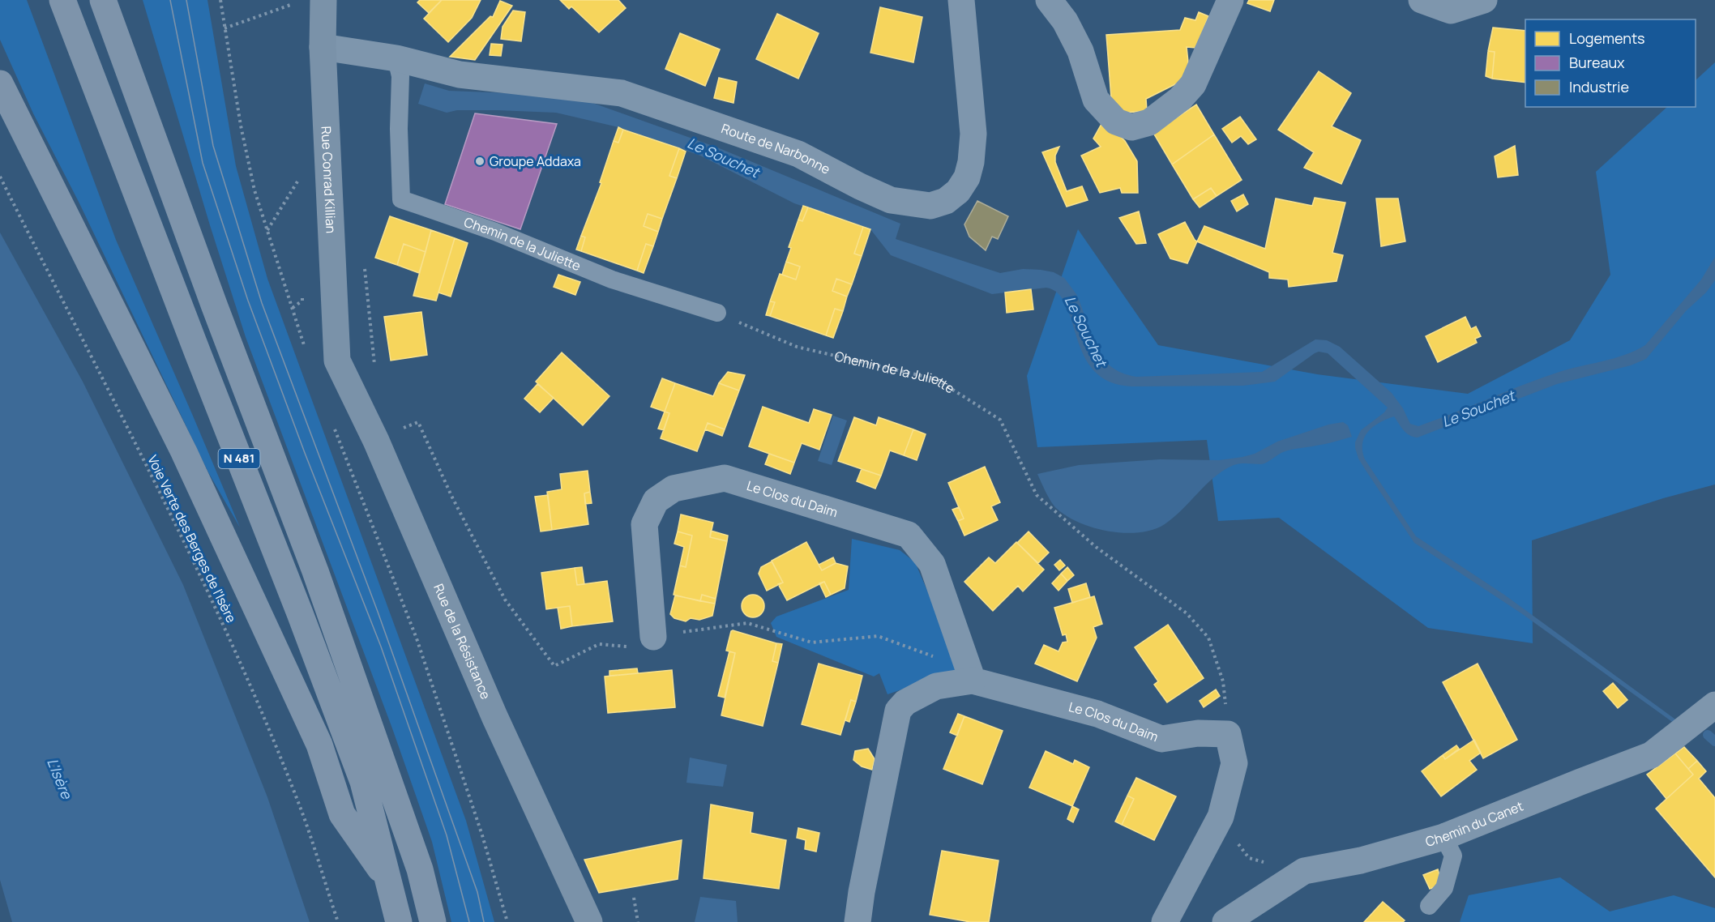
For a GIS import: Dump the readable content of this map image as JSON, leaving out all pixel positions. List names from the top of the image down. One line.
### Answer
{"streets":{"highway":["N 481"],"street":["Route de Narbonne","Rue Conrad Killian","Le Clos du Daim","Rue de la Résistance","Chemin du Canet"],"lane":["Chemin de la Juliette"],"path":["Voie Verte des Berges de l'Isère"]},"crossings":[["Route de Narbonne","Rue Conrad Killian"],["Route de Narbonne","Chemin de la Juliette"],["Rue Conrad Killian","Rue de la Résistance"],["Chemin de la Juliette","Le Clos du Daim"]],"water":["Le Souchet","L'Isère"],"places":["Groupe Addaxa"],"legend":["Logements","Bureaux","Industrie"]}
